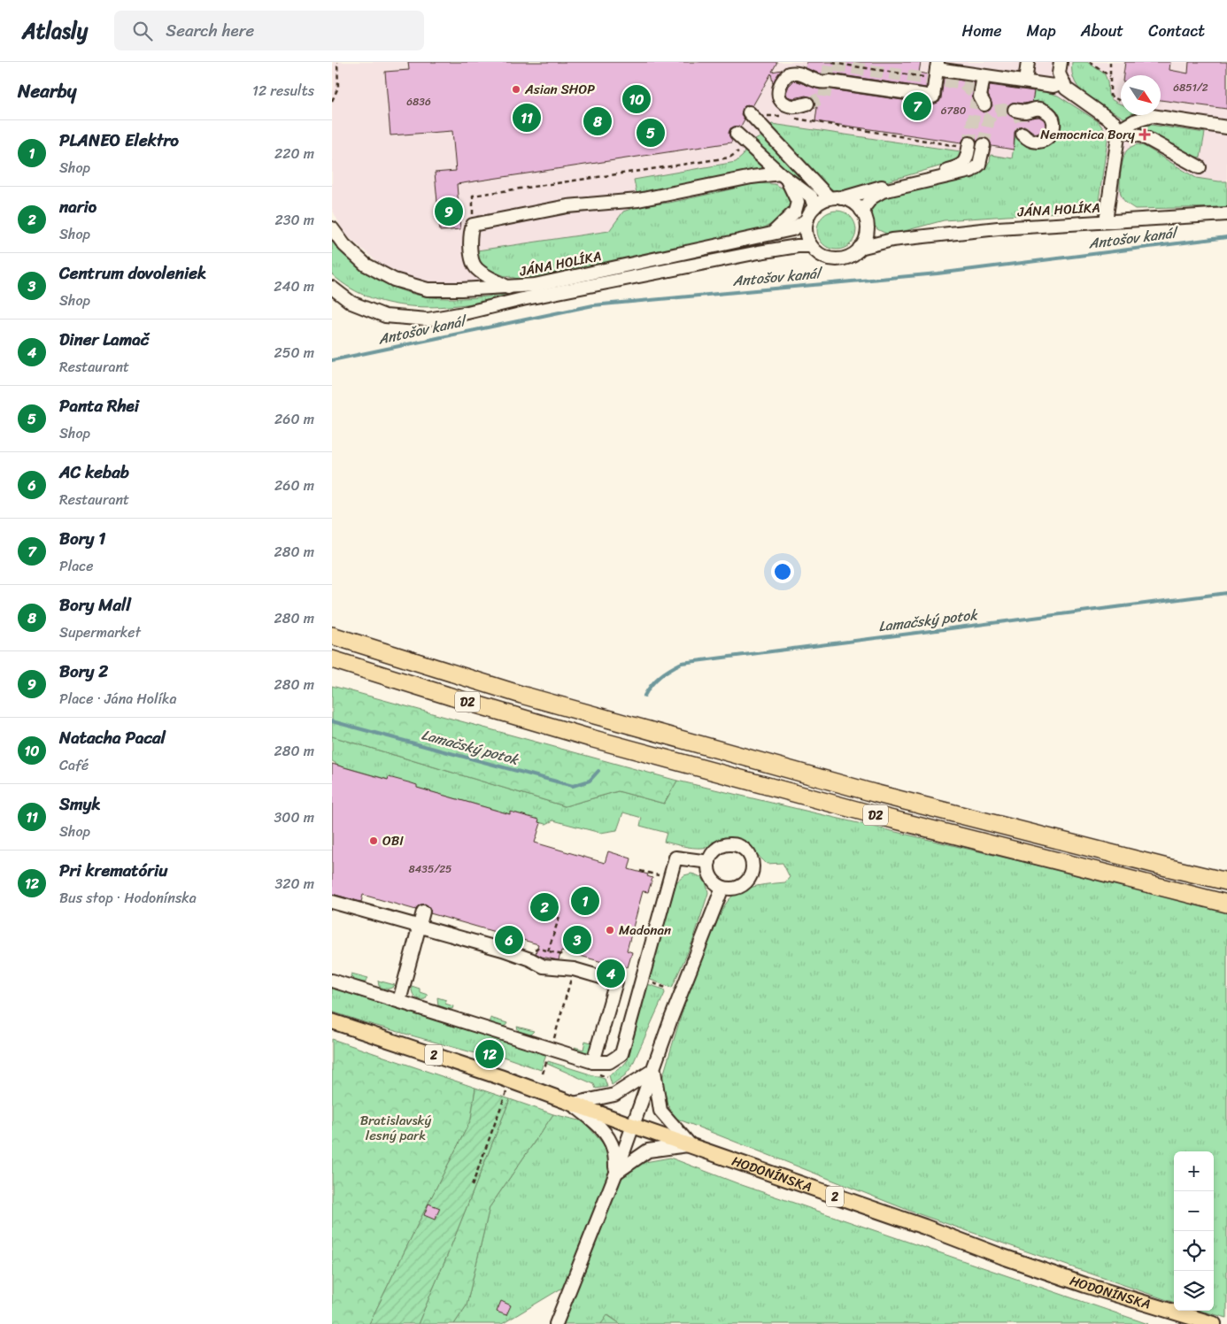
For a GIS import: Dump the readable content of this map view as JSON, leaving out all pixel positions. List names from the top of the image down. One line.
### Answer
{"streets":{"highway":["D2"],"main road":["2","HODONÍNSKA"],"street":["JÁNA HOLÍKA"]},"water":["Antošov kanál","Lamačský potok"],"parks":["Bratislavský lesný park"],"places":{"other":["Asian SHOP","OBI","Madonan"],"health":["Nemocnica Bory"]},"house_numbers":["6851/2","6836","6780","8435/25"],"north":"bottom right","page":{"header":"Atlasly","search":"Search here","nav":["Home","Map","About","Contact"],"heading":["Nearby","12 results"],"pins":["10","7","11","8","5","9","1","2","3","6","4","12"],"list":[{"mark":"1","name":"PLANEO Elektro","note":"Shop","value":"220 m"},{"mark":"2","name":"nario","note":"Shop","value":"230 m"},{"mark":"3","name":"Centrum dovoleniek","note":"Shop","value":"240 m"},{"mark":"4","name":"Diner Lamač","note":"Restaurant","value":"250 m"},{"mark":"5","name":"Panta Rhei","note":"Shop","value":"260 m"},{"mark":"6","name":"AC kebab","note":"Restaurant","value":"260 m"},{"mark":"7","name":"Bory 1","note":"Place","value":"280 m"},{"mark":"8","name":"Bory Mall","note":"Supermarket","value":"280 m"},{"mark":"9","name":"Bory 2","note":"Place · Jána Holíka","value":"280 m"},{"mark":"10","name":"Natacha Pacal","note":"Café","value":"280 m"},{"mark":"11","name":"Smyk","note":"Shop","value":"300 m"},{"mark":"12","name":"Pri krematóriu","note":"Bus stop · Hodonínska","value":"320 m"}],"map_buttons":["+","−"]}}
